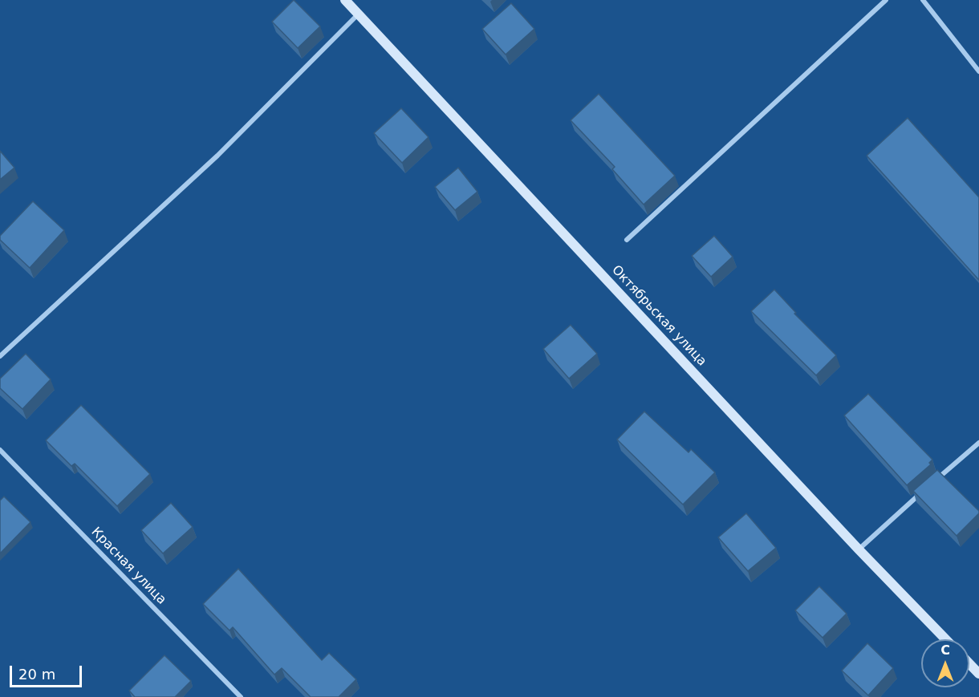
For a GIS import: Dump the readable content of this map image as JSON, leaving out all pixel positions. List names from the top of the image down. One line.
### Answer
{"streets":{"main road":["Октябрьская улица"],"street":["Красная улица"]},"scale_bar":"20 m","north":"top"}
